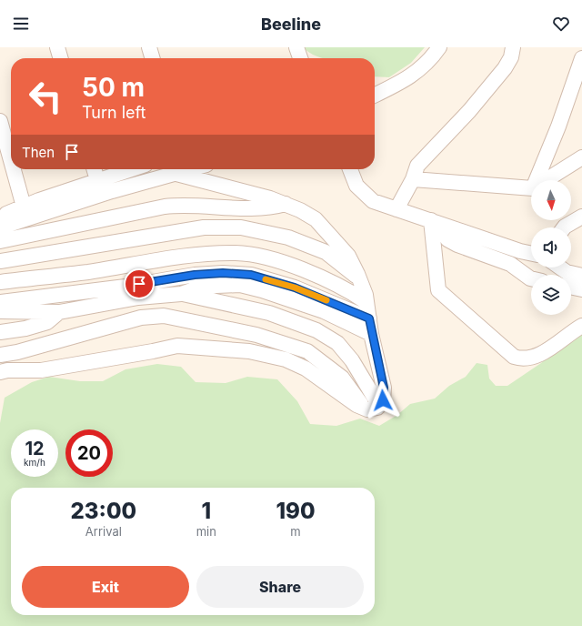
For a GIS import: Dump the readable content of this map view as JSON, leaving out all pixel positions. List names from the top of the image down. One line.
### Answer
{"north":"bottom","page":{"header":"Beeline","turn":["50 m","Turn left"],"then":"Then","speed":"12 km/h","limit":"20","eta":["23:00","Arrival","1","min","190","m"],"buttons":["Exit","Share"]}}
